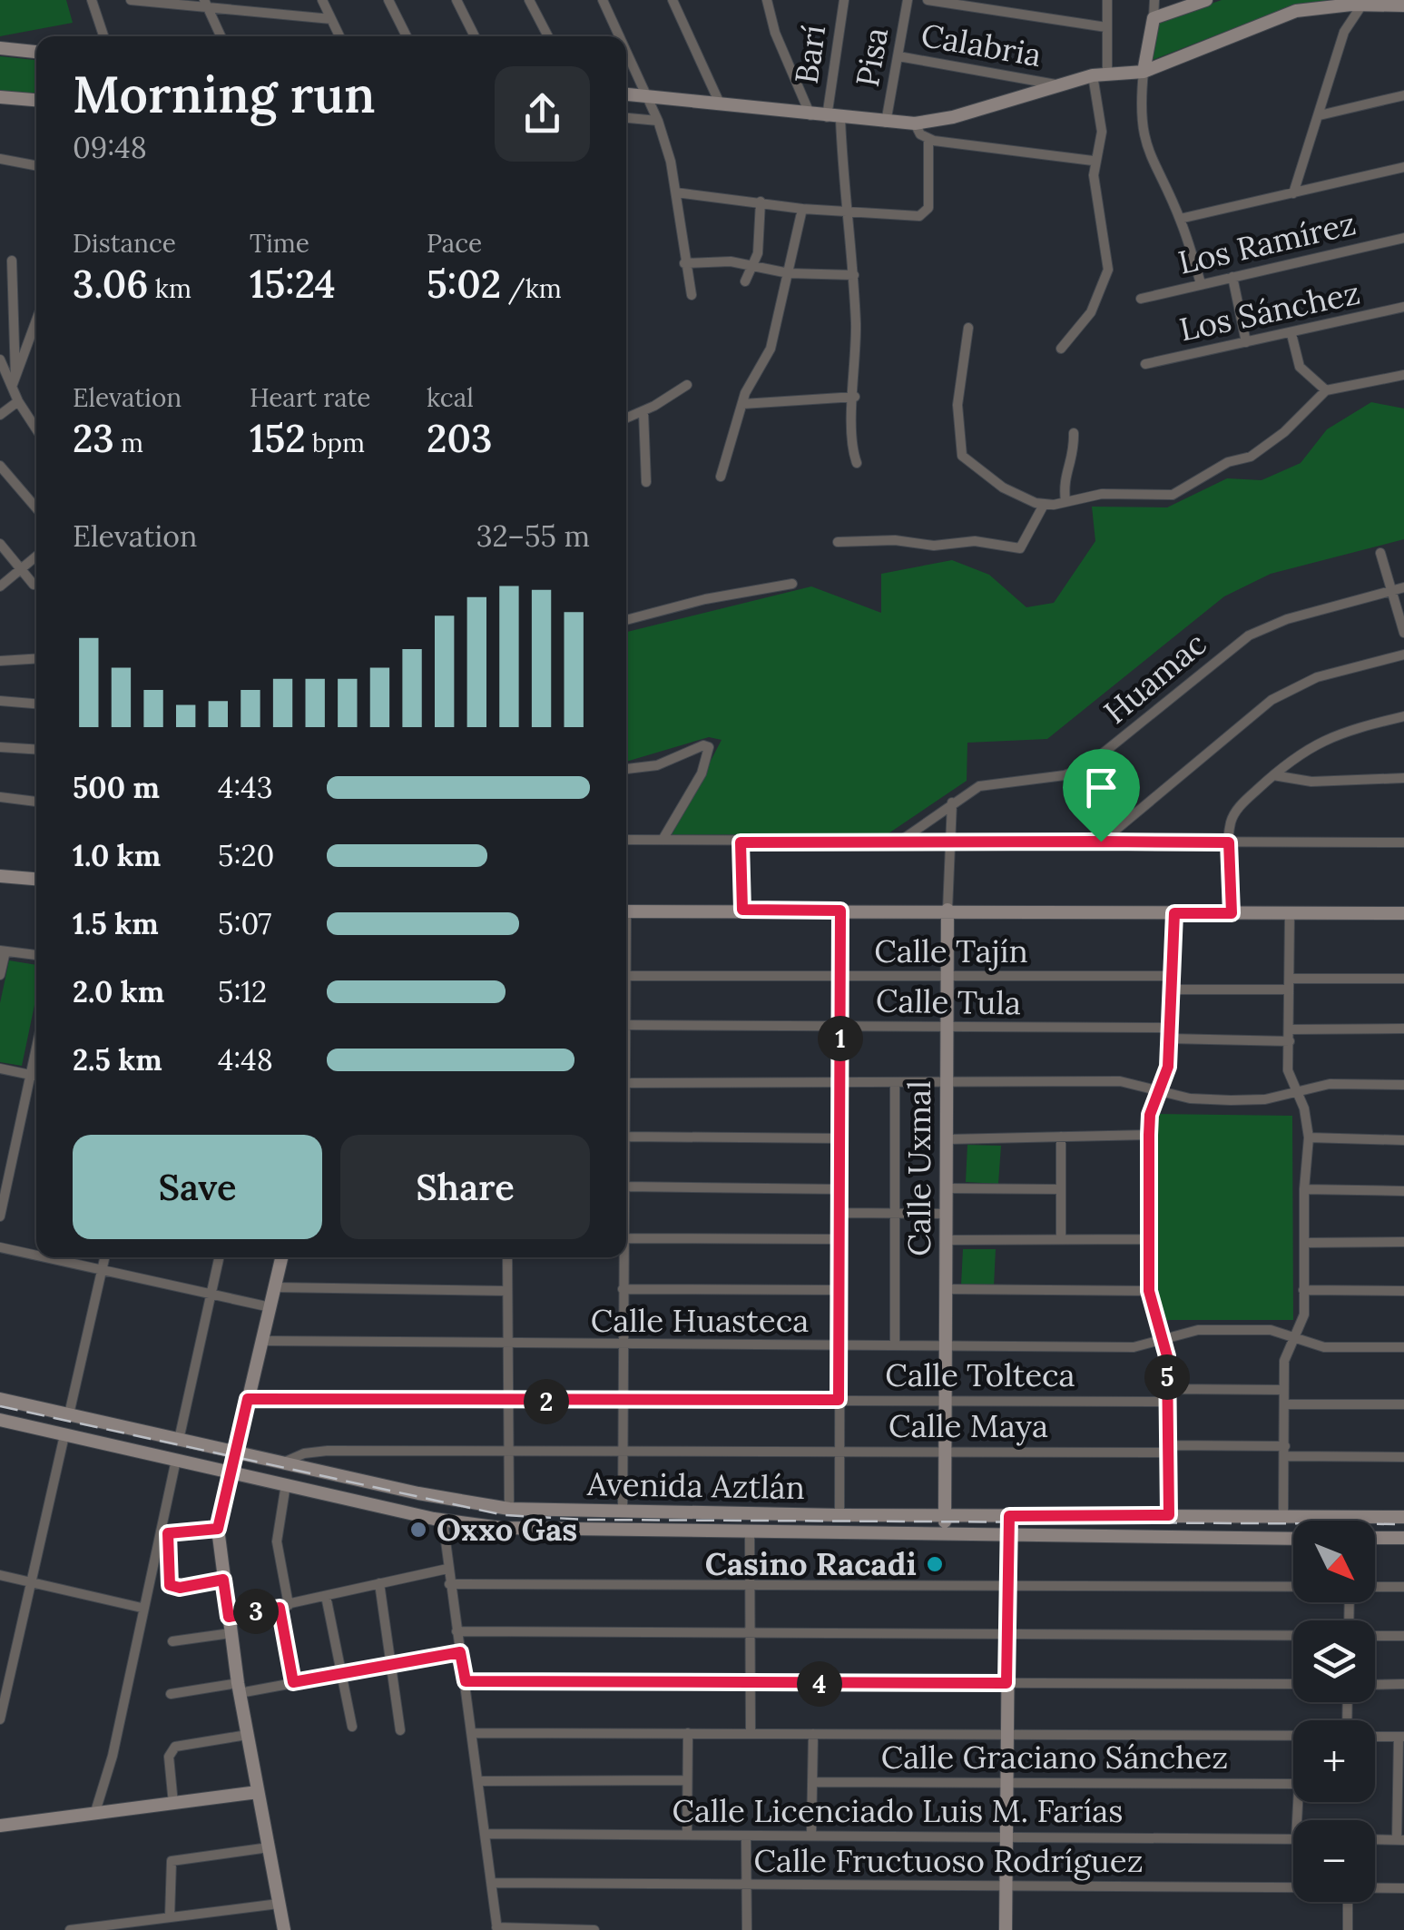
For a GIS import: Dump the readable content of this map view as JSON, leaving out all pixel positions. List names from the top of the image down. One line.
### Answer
{"streets":{"street":["Calabria","Barí","Pisa","Los Ramírez","Los Sánchez","Huamac","Calle Tajín","Calle Tula","Calle Uxmal","Calle Huasteca","Calle Tolteca","Calle Maya","Avenida Aztlán","Calle Graciano Sánchez","Calle Licenciado Luis M. Farías","Calle Fructuoso Rodríguez"]},"crossings":[["Calabria","Pisa"],["Huamac","Calle Uxmal"],["Calle Tajín","Calle Uxmal"],["Calle Tula","Calle Uxmal"],["Calle Uxmal","Calle Huasteca"],["Calle Uxmal","Calle Tolteca"],["Calle Uxmal","Calle Maya"],["Calle Uxmal","Avenida Aztlán"],["Calle Maya","Avenida Aztlán"]],"places":["Oxxo Gas","Casino Racadi"],"north":"bottom right","page":{"heading":["Morning run","09:48"],"stats":[["Distance","3.06 km"],["Time","15:24"],["Pace","5:02 /km"],["Elevation","23 m"],["Heart rate","152 bpm"],["kcal","203"]],"chart":["Elevation","32–55 m"],"list":[{"name":"500 m","note":"4:43"},{"name":"1.0 km","note":"5:20"},{"name":"1.5 km","note":"5:07"},{"name":"2.0 km","note":"5:12"},{"name":"2.5 km","note":"4:48"}],"pins":["1","5","2","3","4"],"buttons":["Save","Share"],"map_buttons":["+","−"]}}
